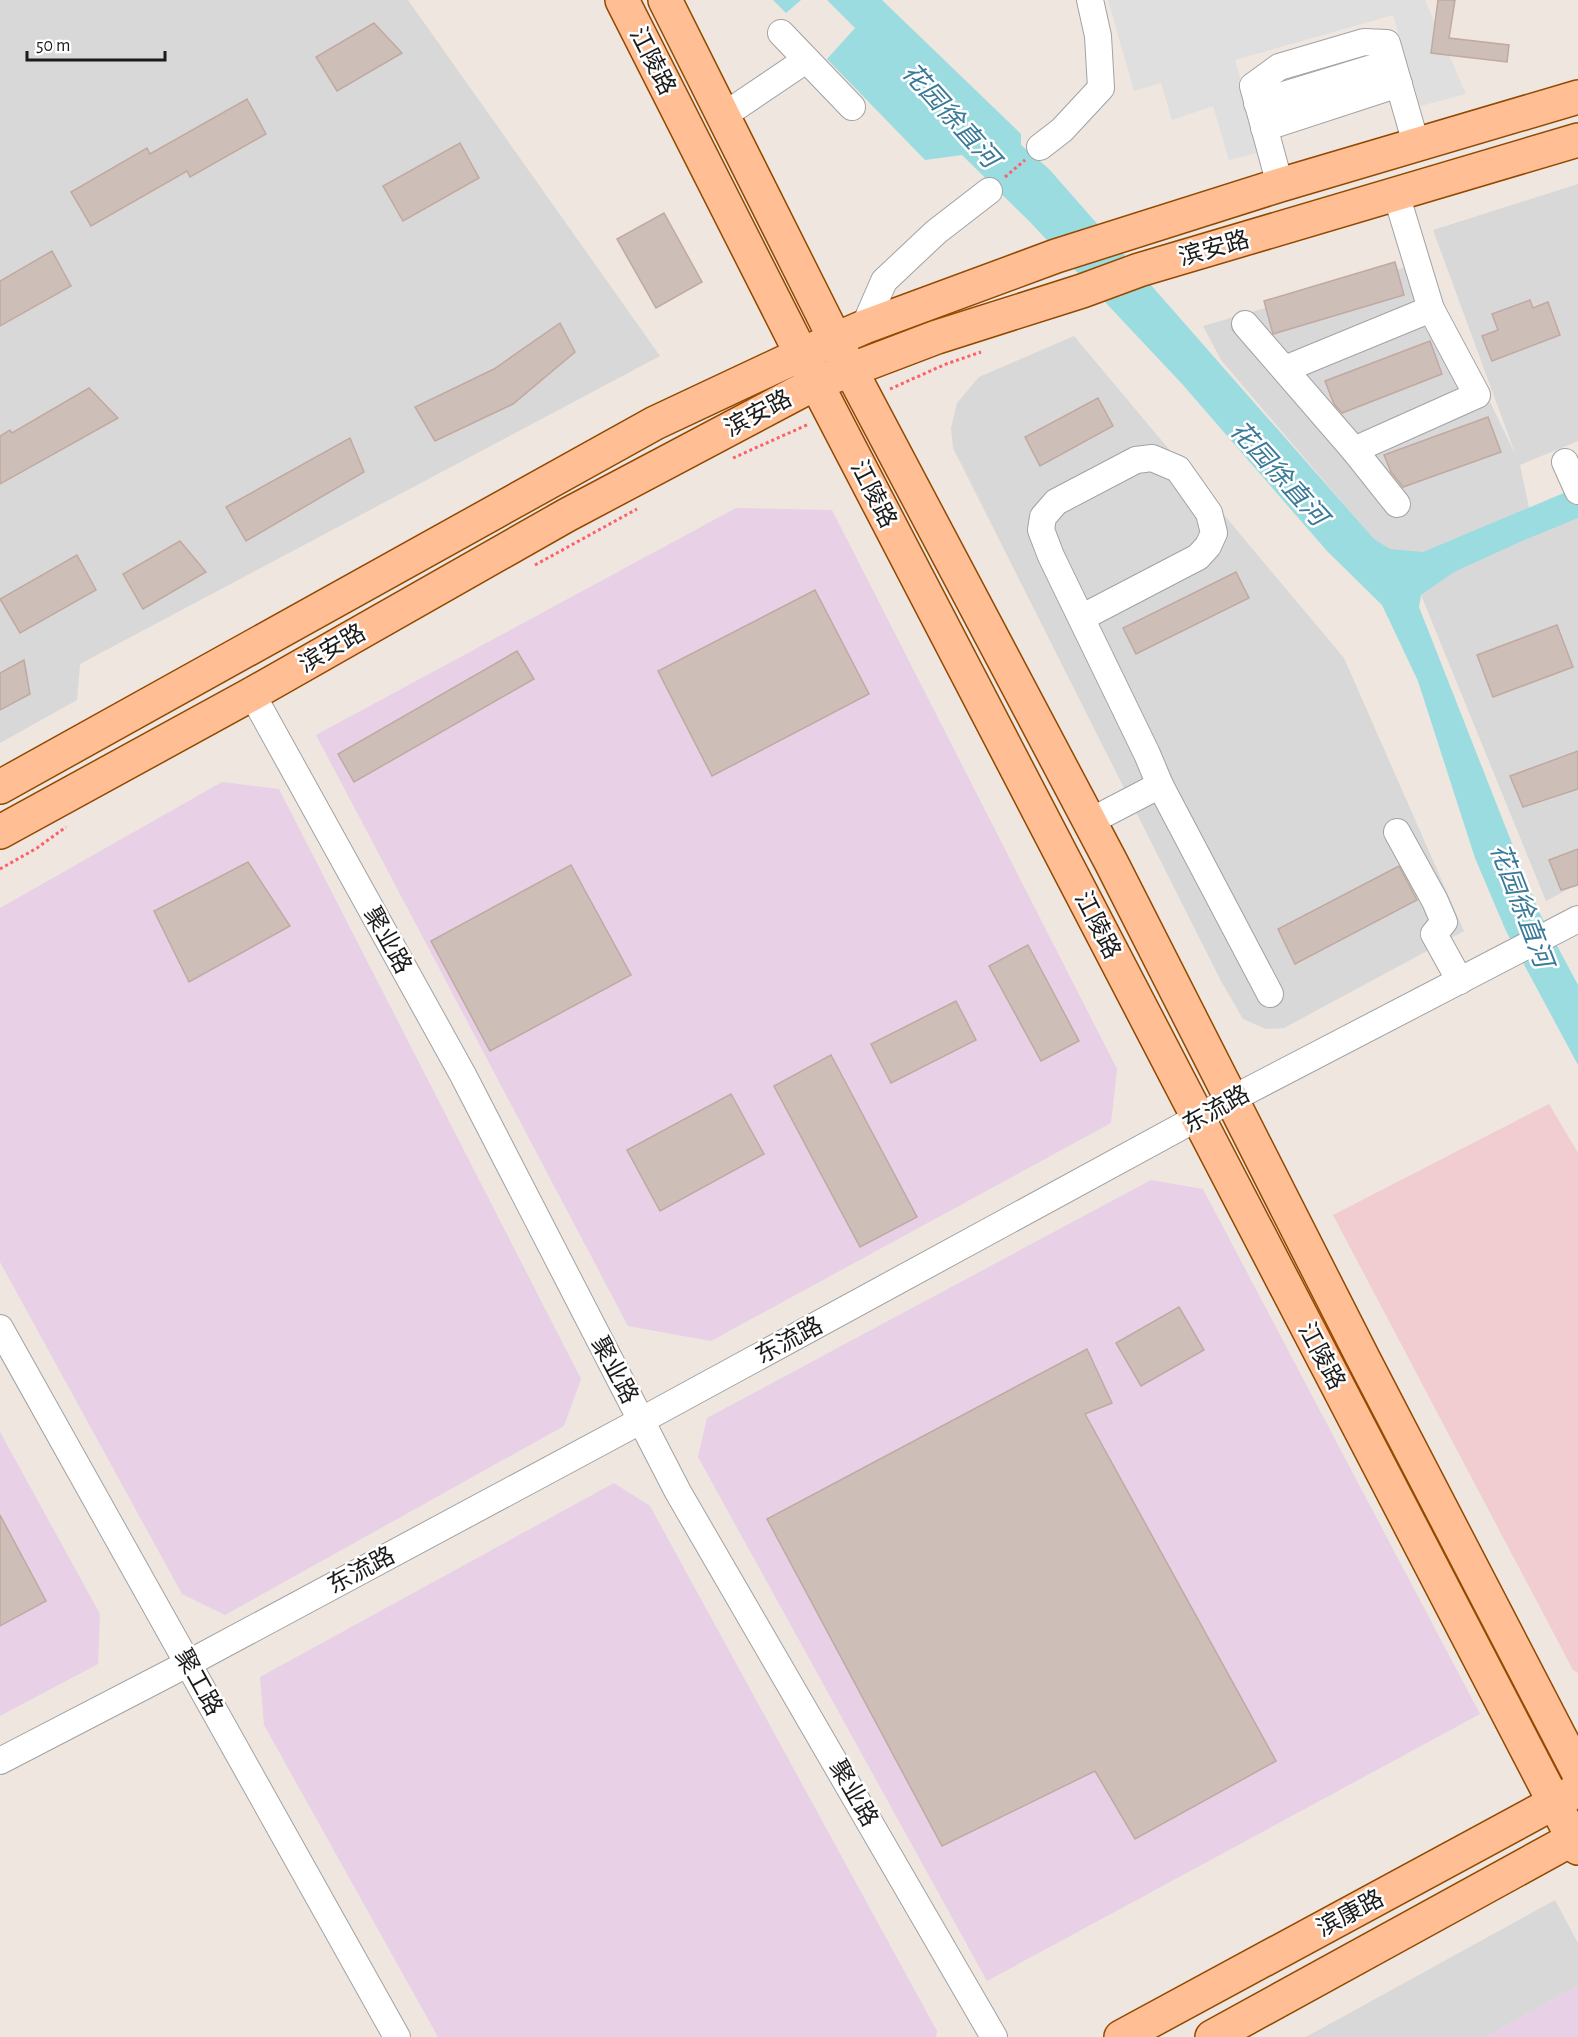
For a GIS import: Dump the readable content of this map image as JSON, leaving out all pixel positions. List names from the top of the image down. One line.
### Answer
{"streets":{"main road":["江陵路","滨安路","滨康路"],"street":["聚业路","东流路","聚工路"]},"crossings":[["江陵路","滨安路"],["江陵路","东流路"],["江陵路","滨康路"],["滨安路","聚业路"],["聚业路","东流路"],["东流路","聚工路"]],"water":["花园徐直河"],"scale_bar":"50 m"}
